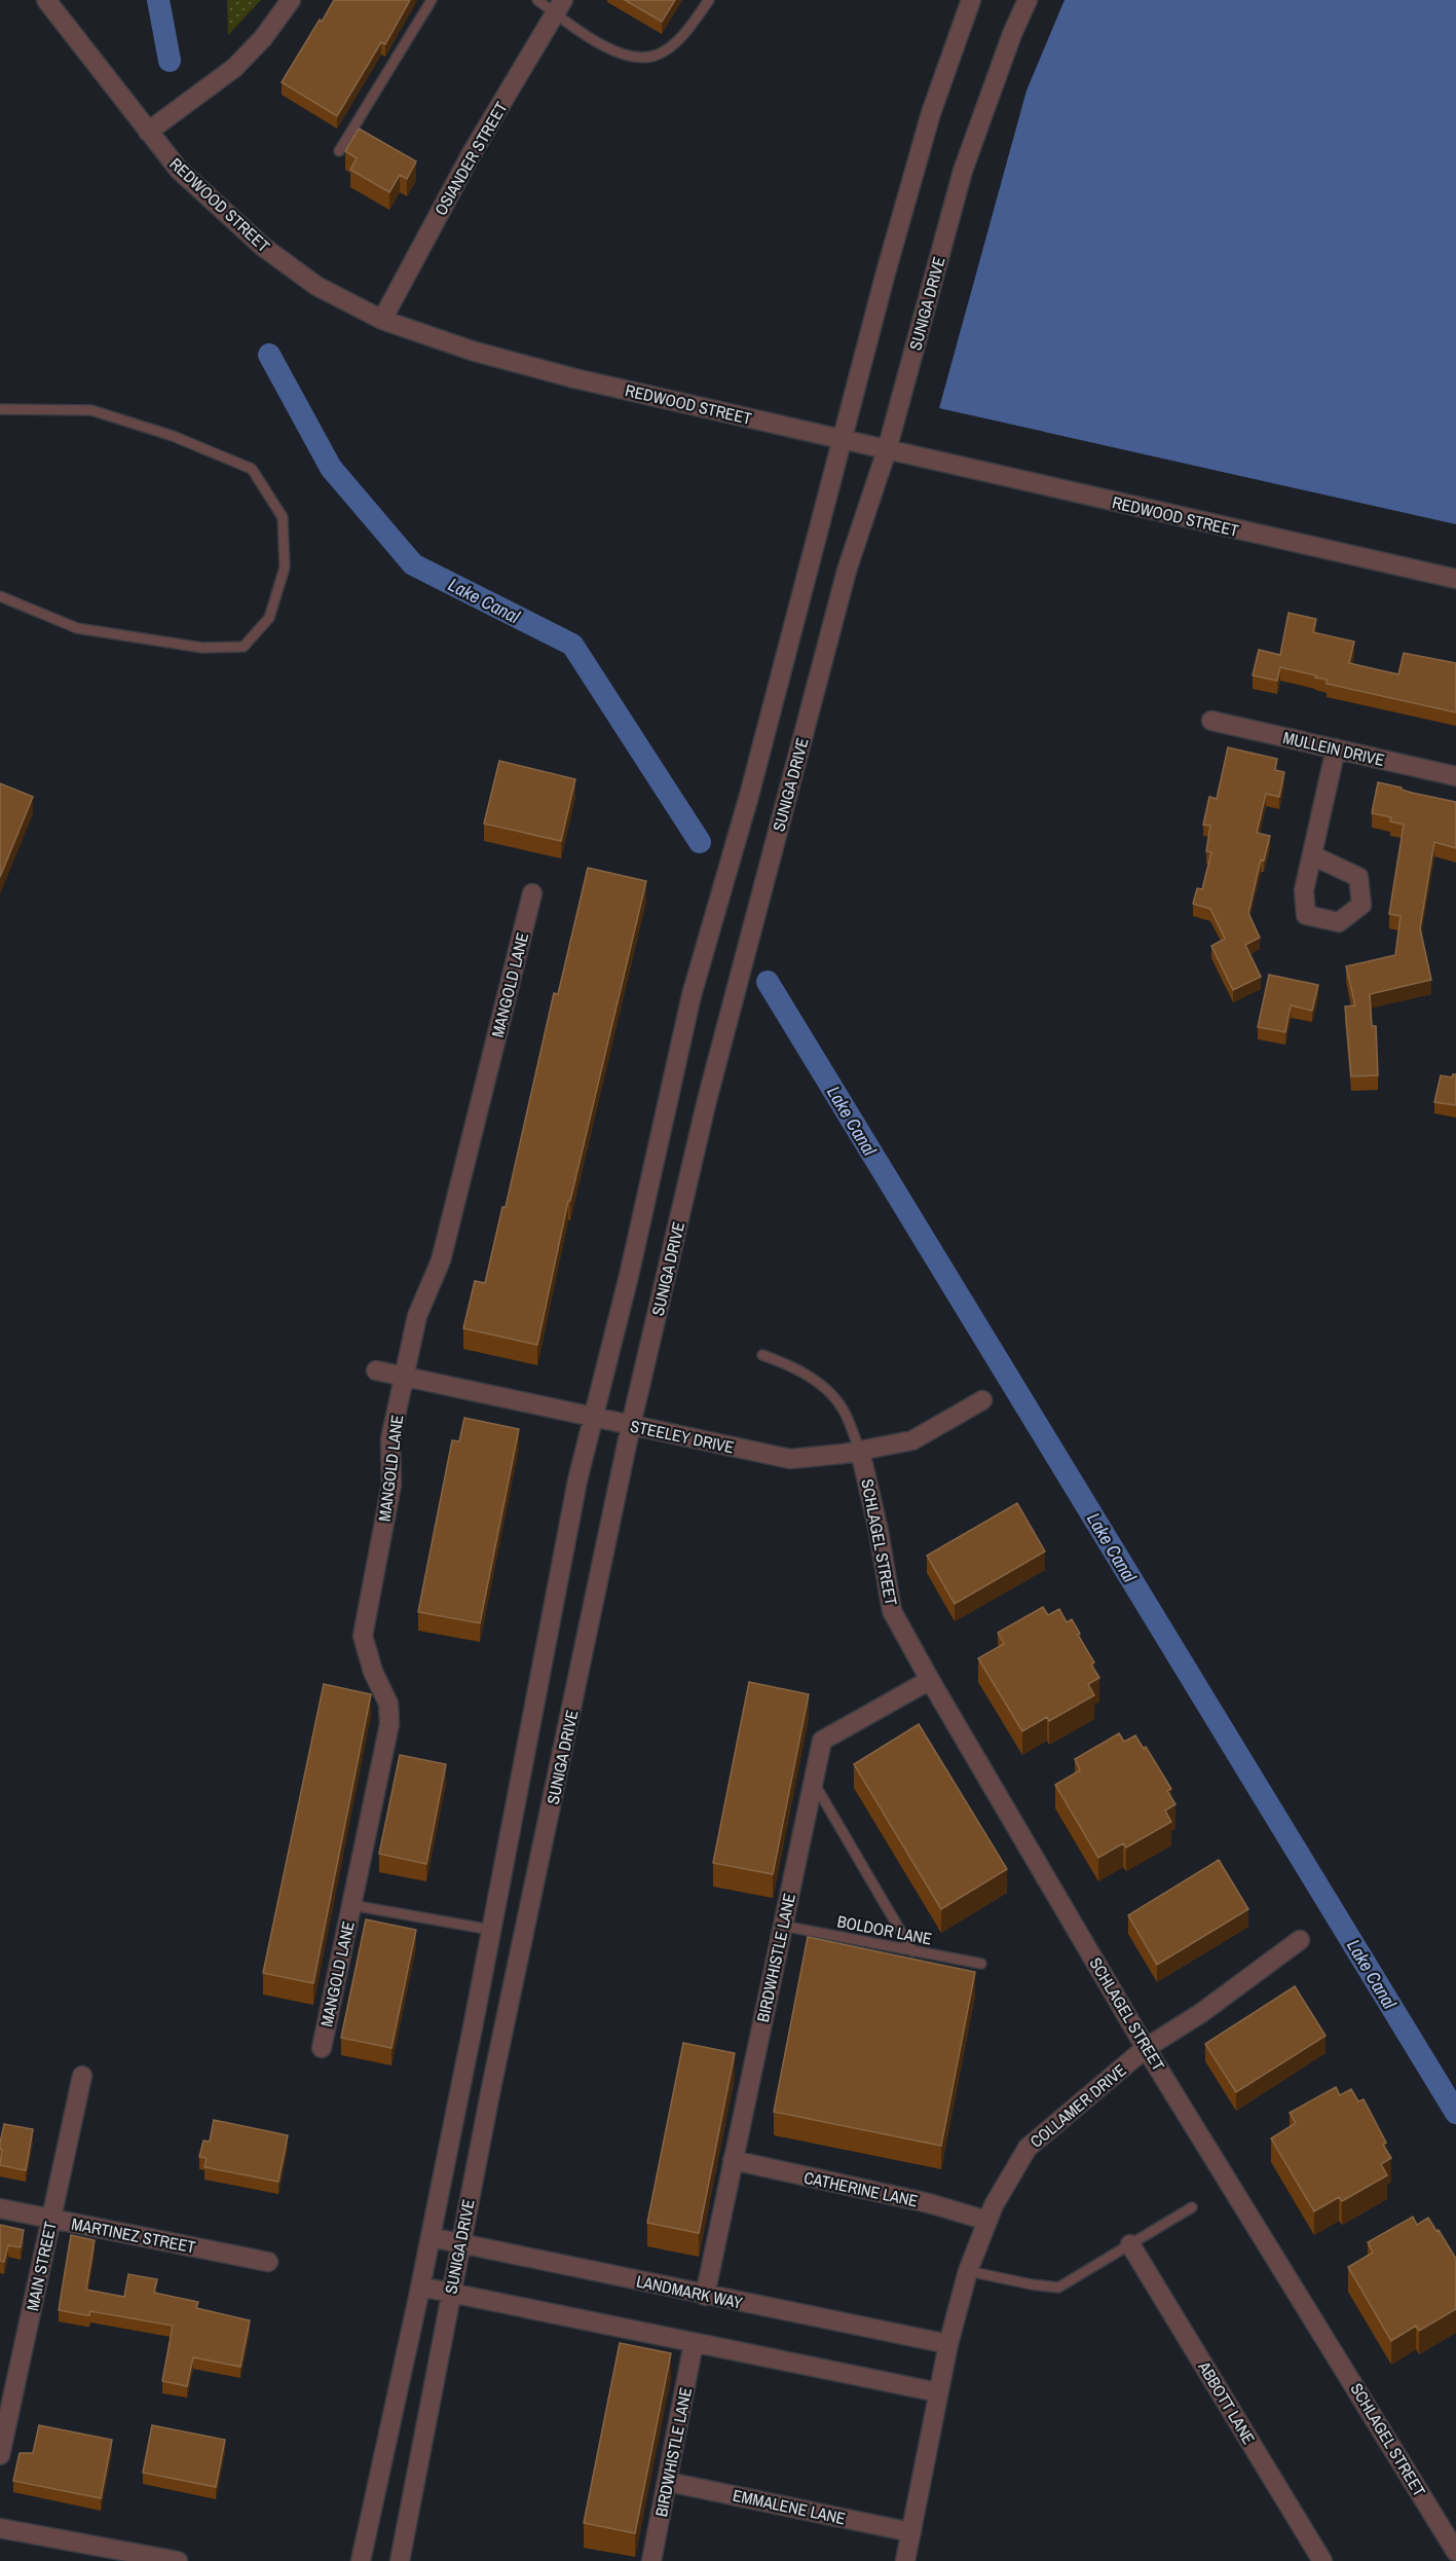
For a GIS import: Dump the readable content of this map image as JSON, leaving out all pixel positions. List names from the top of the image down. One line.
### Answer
{"streets":{"street":["OSIANDER STREET","REDWOOD STREET","SUNIGA DRIVE","MULLEIN DRIVE","MANGOLD LANE","STEELEY DRIVE","SCHLAGEL STREET","BIRDWHISTLE LANE","COLLAMER DRIVE","CATHERINE LANE","MARTINEZ STREET","MAIN STREET","LANDMARK WAY","ABBOTT LANE","EMMALENE LANE"],"lane":["BOLDOR LANE"]},"crossings":[["OSIANDER STREET","REDWOOD STREET"],["REDWOOD STREET","SUNIGA DRIVE"],["SUNIGA DRIVE","STEELEY DRIVE"],["SUNIGA DRIVE","LANDMARK WAY"],["MANGOLD LANE","STEELEY DRIVE"],["STEELEY DRIVE","SCHLAGEL STREET"],["SCHLAGEL STREET","BIRDWHISTLE LANE"],["SCHLAGEL STREET","COLLAMER DRIVE"],["BOLDOR LANE","BIRDWHISTLE LANE"],["BIRDWHISTLE LANE","CATHERINE LANE"],["BIRDWHISTLE LANE","LANDMARK WAY"],["BIRDWHISTLE LANE","EMMALENE LANE"],["COLLAMER DRIVE","CATHERINE LANE"],["COLLAMER DRIVE","LANDMARK WAY"],["COLLAMER DRIVE","EMMALENE LANE"],["MARTINEZ STREET","MAIN STREET"]],"water":["Lake Canal"]}
